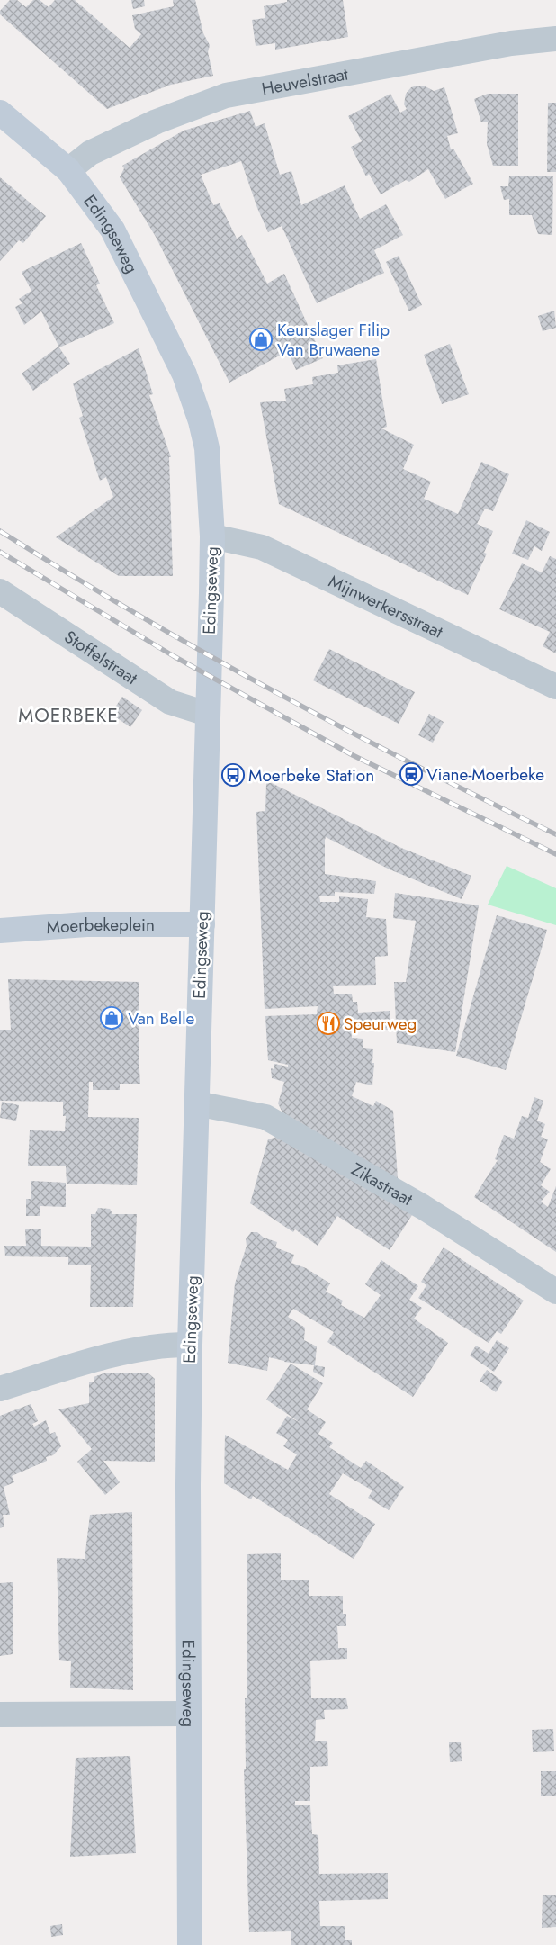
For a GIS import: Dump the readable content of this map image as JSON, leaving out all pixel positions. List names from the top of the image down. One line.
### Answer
{"streets":{"main road":["Edingseweg","Moerbekeplein"],"street":["Heuvelstraat","Mijnwerkersstraat","Stoffelstraat","Zikastraat"]},"crossings":[["Heuvelstraat","Edingseweg"],["Edingseweg","Mijnwerkersstraat"],["Edingseweg","Stoffelstraat"],["Edingseweg","Moerbekeplein"],["Edingseweg","Zikastraat"]],"districts":["MOERBEKE"],"places":{"shop":["Keurslager Filip Van Bruwaene","Van Belle"],"station":["Viane-Moerbeke"],"bus stop":["Moerbeke Station"],"restaurant":["Speurweg"]}}
